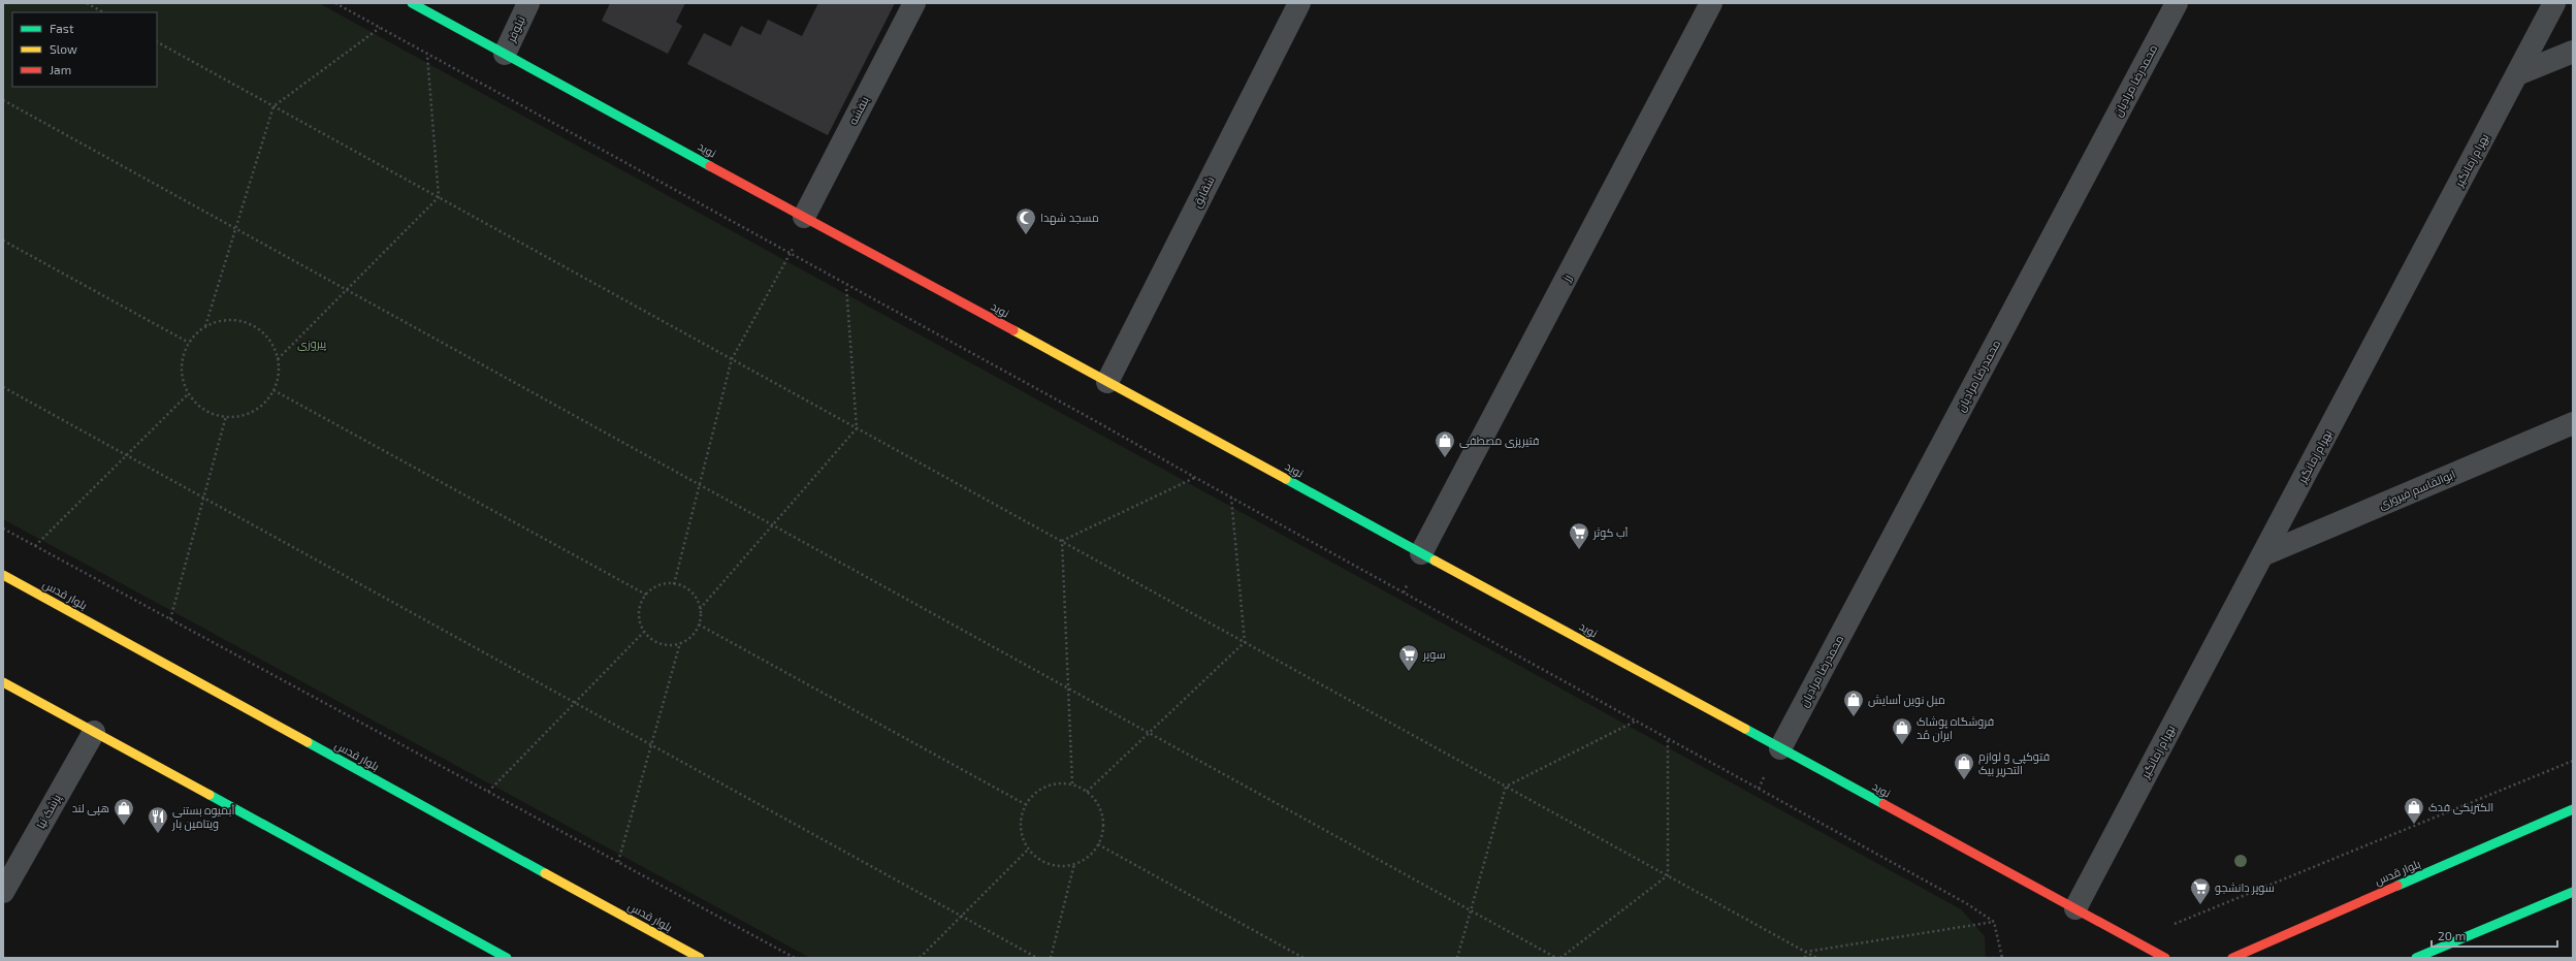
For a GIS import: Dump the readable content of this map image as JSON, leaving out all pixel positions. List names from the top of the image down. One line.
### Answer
{"streets":{"street":["نیلوفر","محمدرضا مرادیان","بنفشه","نوید","بهرام زمانگیر","شقایق","رز","ابوالقاسم فیروزی","بلوار قدس","پزشک نیا"]},"crossings":[["نیلوفر","نوید"],["محمدرضا مرادیان","نوید"],["بنفشه","نوید"],["نوید","بهرام زمانگیر"],["نوید","شقایق"],["نوید","رز"],["بهرام زمانگیر","ابوالقاسم فیروزی"]],"parks":["پیروزی"],"places":{"mosque":["مسجد شهدا"],"shop":["فتیرپزی مصطفی","مبل نوین آسایش","فروشگاه پوشاک ایران مُد","فتوکپی و لوازم التحریر بیک","الکتریکی فدک","هپی لند"],"supermarket":["آب کوثر","سوپر","سوپر دانشجو"],"restaurant":["آبمیوه بستنی ویتامین بار"]},"legend":["Fast","Slow","Jam"],"scale_bar":"20 m"}
